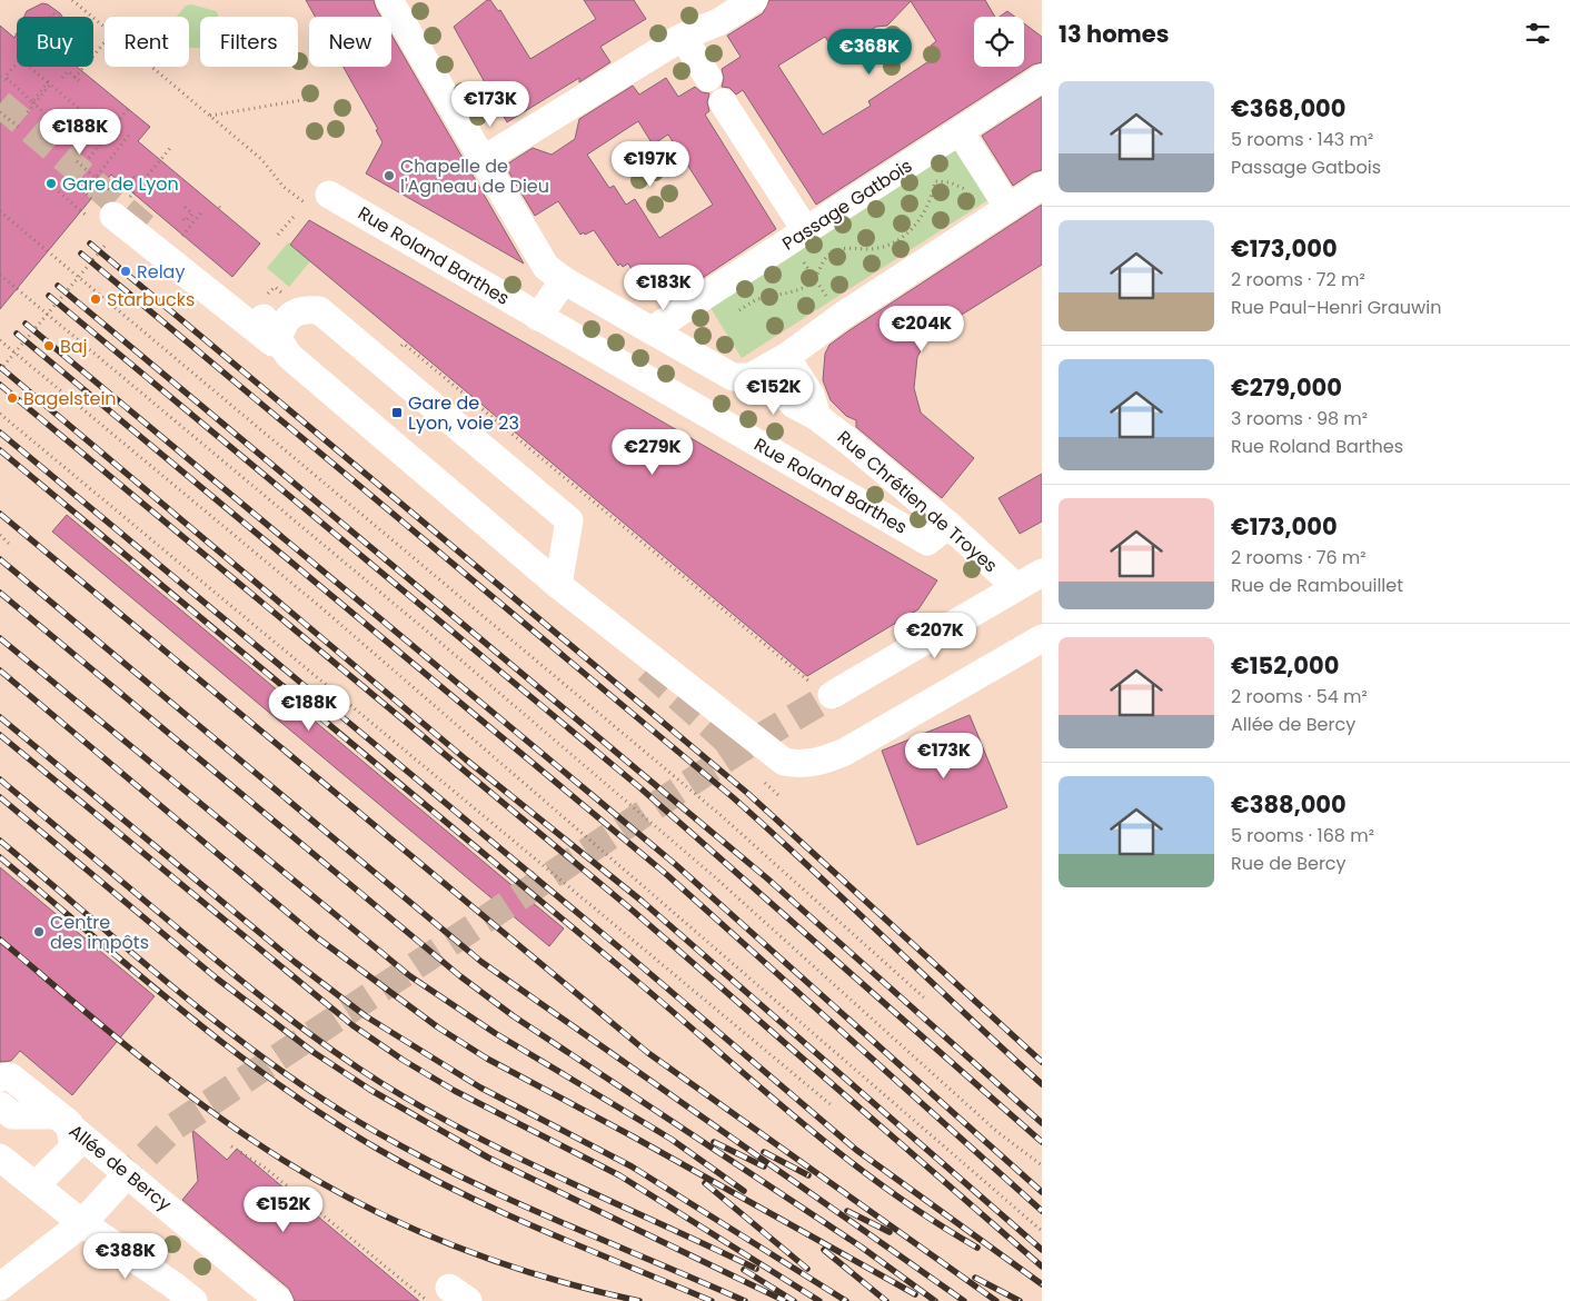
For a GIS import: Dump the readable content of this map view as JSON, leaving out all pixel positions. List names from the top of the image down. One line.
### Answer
{"streets":{"street":["Passage Gatbois","Rue Roland Barthes","Rue Chrétien de Troyes","Allée de Bercy"]},"crossings":[["Rue Roland Barthes","Rue Chrétien de Troyes"]],"places":{"other":["Chapelle de l'Agneau de Dieu","Gare de Lyon","Relay","Starbucks","Baj","Bagelstein","Centre des impôts"],"transit":["Gare de Lyon, voie 23"]},"page":{"heading":"13 homes","chip":["Buy","Rent","Filters","New"],"price":["€368K","€173K","€188K","€197K","€183K","€204K","€152K","€279K","€207K","€188K","€173K","€152K","€388K"],"list":[{"name":"€368,000","note":"5 rooms · 143 m² · Passage Gatbois"},{"name":"€173,000","note":"2 rooms · 72 m² · Rue Paul-Henri Grauwin"},{"name":"€279,000","note":"3 rooms · 98 m² · Rue Roland Barthes"},{"name":"€173,000","note":"2 rooms · 76 m² · Rue de Rambouillet"},{"name":"€152,000","note":"2 rooms · 54 m² · Allée de Bercy"},{"name":"€388,000","note":"5 rooms · 168 m² · Rue de Bercy"}]}}
